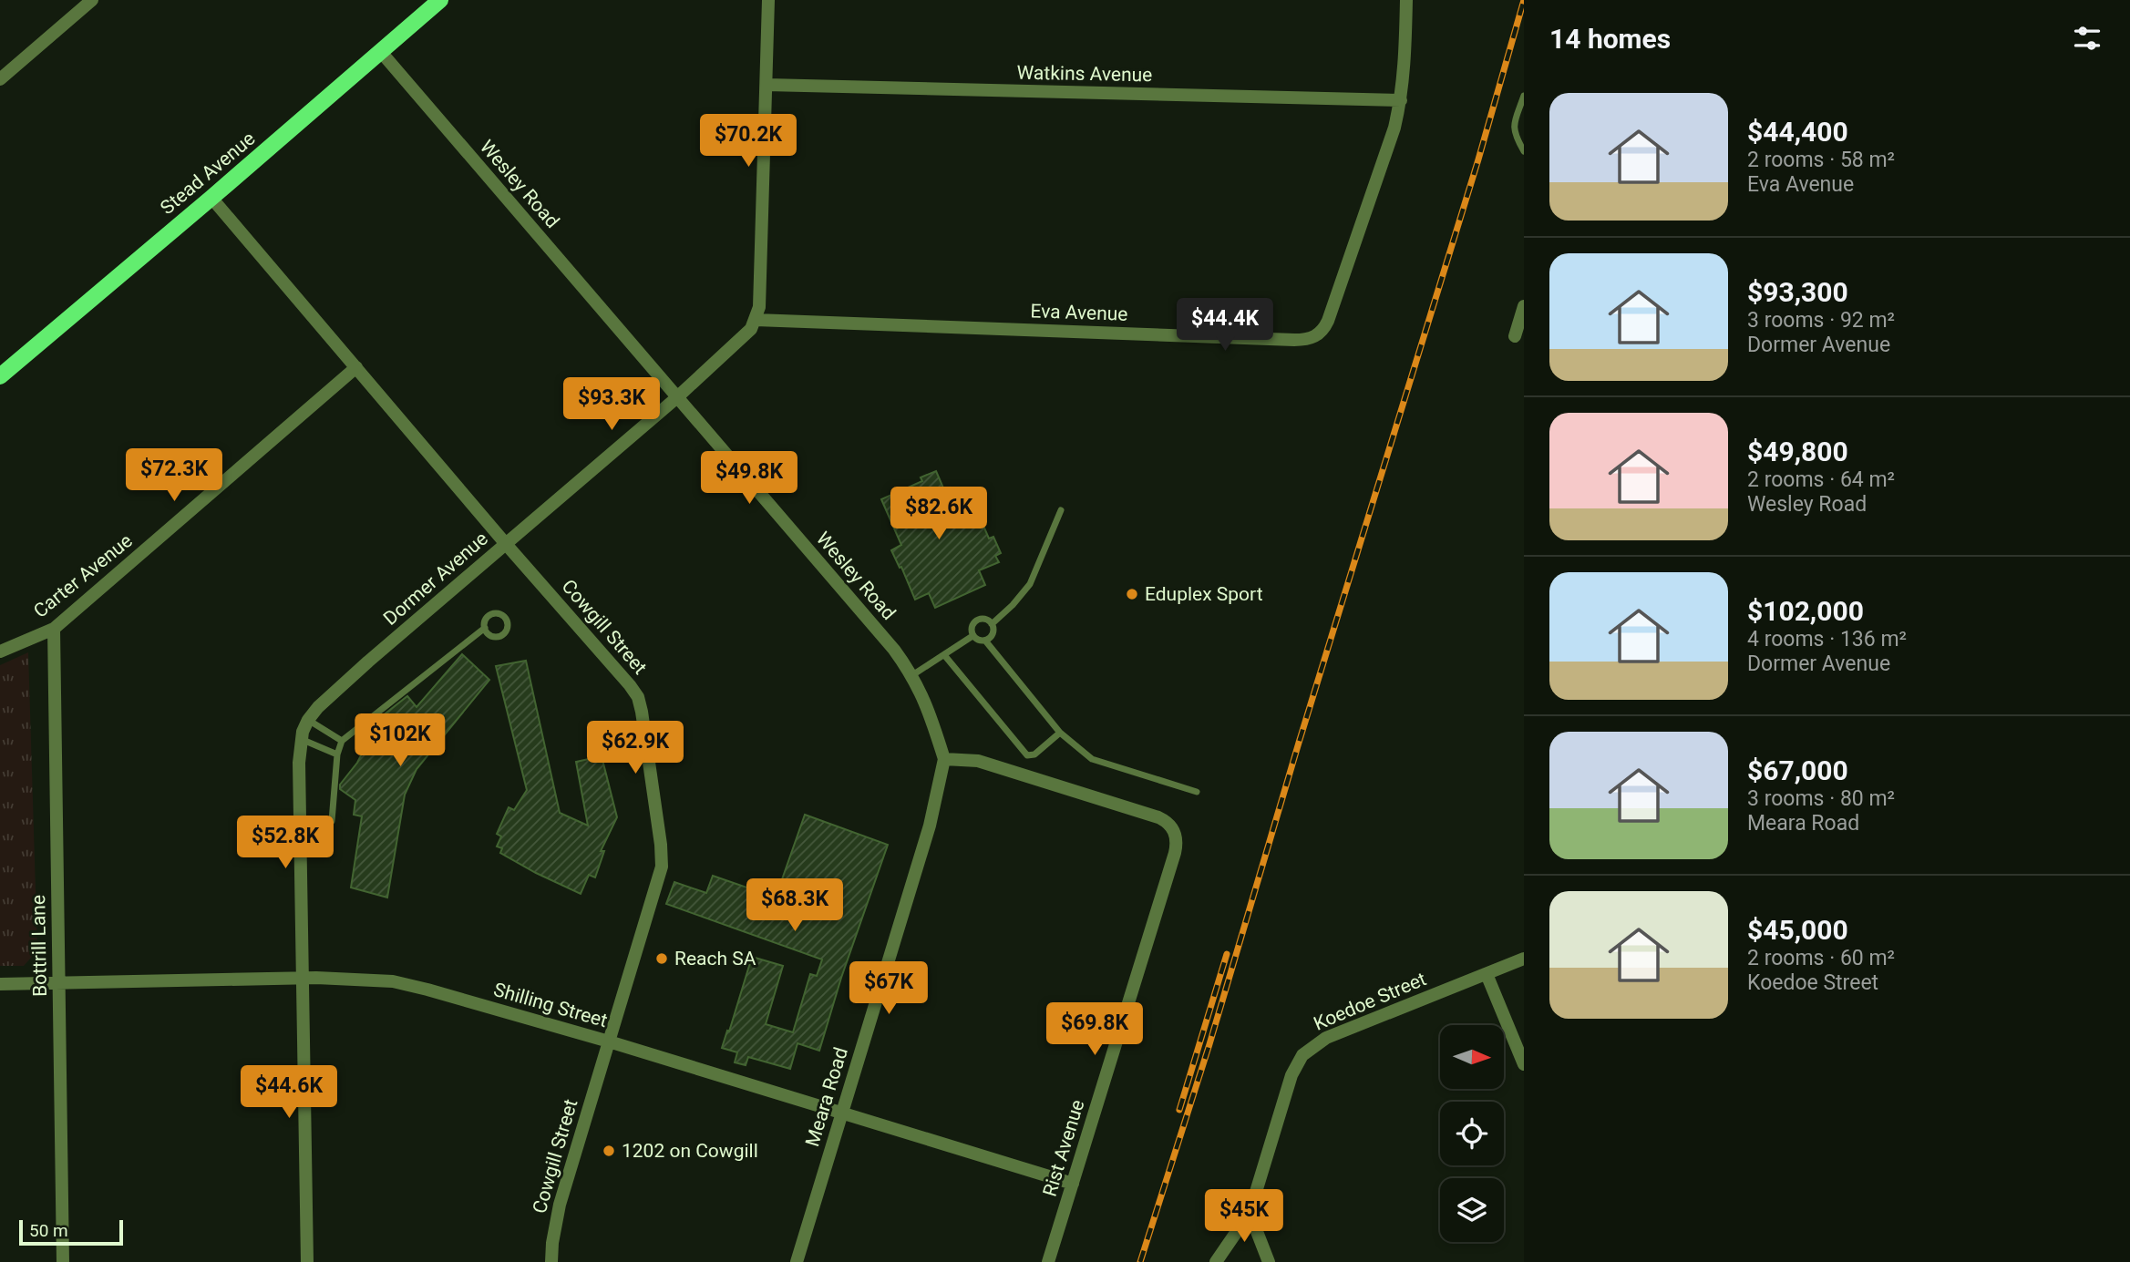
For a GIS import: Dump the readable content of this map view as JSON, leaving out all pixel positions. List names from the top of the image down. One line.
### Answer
{"streets":{"main road":["Stead Avenue"],"street":["Watkins Avenue","Wesley Road","Eva Avenue","Carter Avenue","Dormer Avenue","Cowgill Street","Bottrill Lane","Koedoe Street","Shilling Street","Meara Road","Rist Avenue"]},"crossings":[["Watkins Avenue","Eva Avenue"],["Watkins Avenue","Dormer Avenue"],["Stead Avenue","Wesley Road"],["Stead Avenue","Cowgill Street"],["Wesley Road","Dormer Avenue"],["Wesley Road","Meara Road"],["Wesley Road","Rist Avenue"],["Eva Avenue","Dormer Avenue"],["Carter Avenue","Cowgill Street"],["Carter Avenue","Bottrill Lane"],["Dormer Avenue","Cowgill Street"],["Dormer Avenue","Shilling Street"],["Cowgill Street","Shilling Street"],["Bottrill Lane","Shilling Street"],["Shilling Street","Meara Road"],["Shilling Street","Rist Avenue"],["Meara Road","Rist Avenue"]],"places":["Eduplex Sport","Reach SA","1202 on Cowgill"],"scale_bar":"50 m","north":"right","page":{"heading":"14 homes","list":[{"name":"$44,400","note":"2 rooms · 58 m² · Eva Avenue"},{"name":"$93,300","note":"3 rooms · 92 m² · Dormer Avenue"},{"name":"$49,800","note":"2 rooms · 64 m² · Wesley Road"},{"name":"$102,000","note":"4 rooms · 136 m² · Dormer Avenue"},{"name":"$67,000","note":"3 rooms · 80 m² · Meara Road"},{"name":"$45,000","note":"2 rooms · 60 m² · Koedoe Street"}],"price":["$70.2K","$44.4K","$93.3K","$72.3K","$49.8K","$82.6K","$102K","$62.9K","$52.8K","$68.3K","$67K","$69.8K","$44.6K","$45K"],"scale":"50 m"}}
